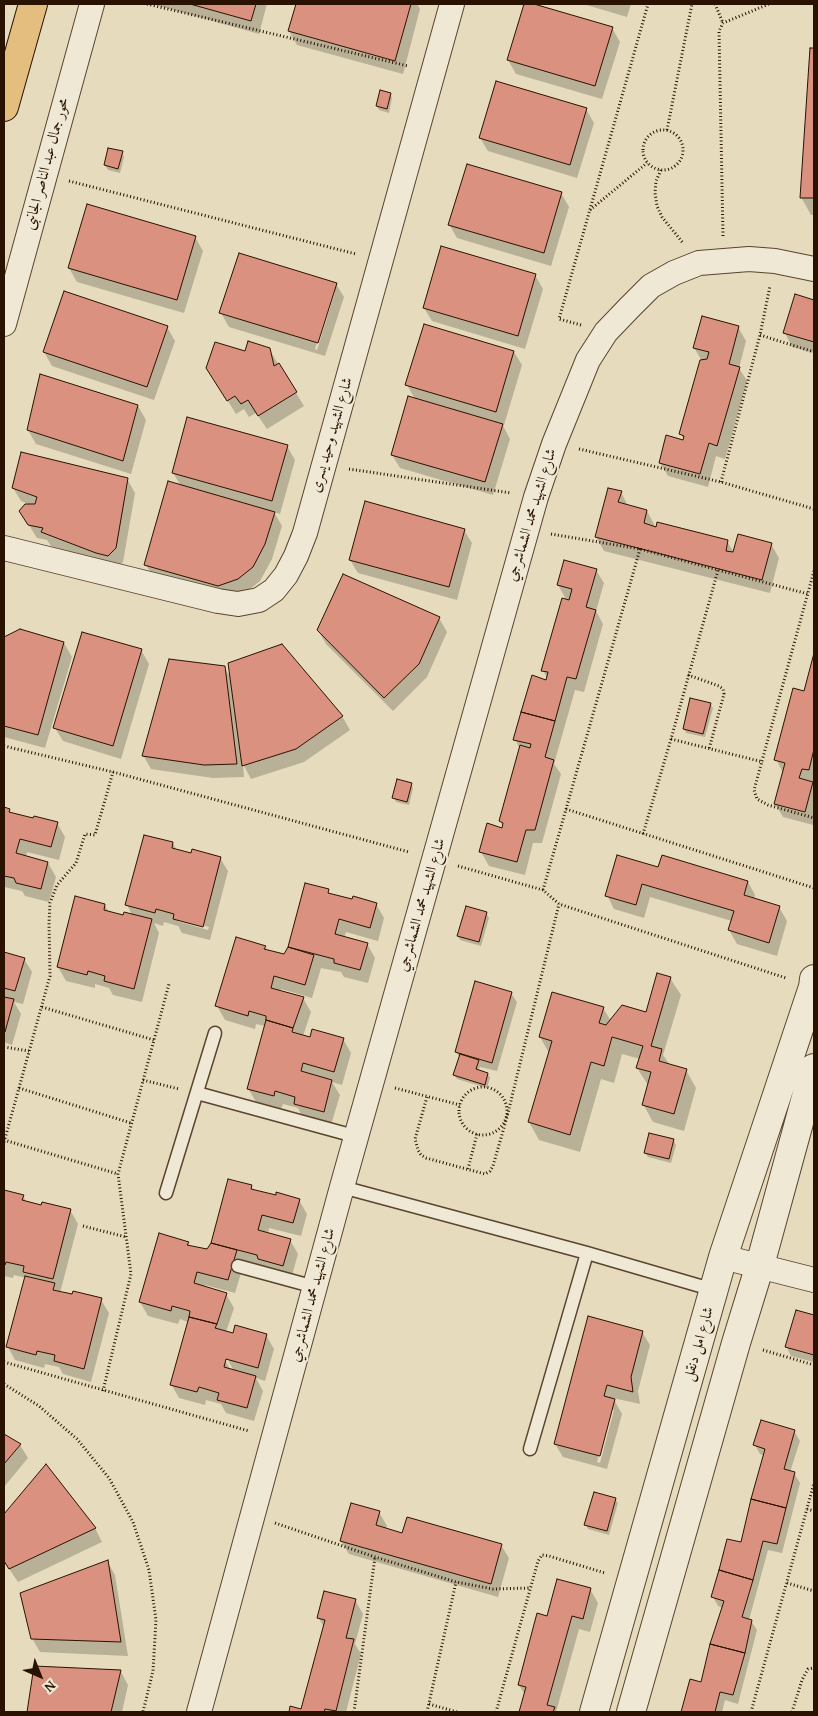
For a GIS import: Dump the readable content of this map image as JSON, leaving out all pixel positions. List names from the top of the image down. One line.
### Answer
{"streets":{"street":["محور جمال عبد الناصر الجانبى","شارع الشهيد وحيد يسرى","شارع الشهيد محمد الشماشرجي","شارع امل دنقل"]},"north":"bottom right"}
